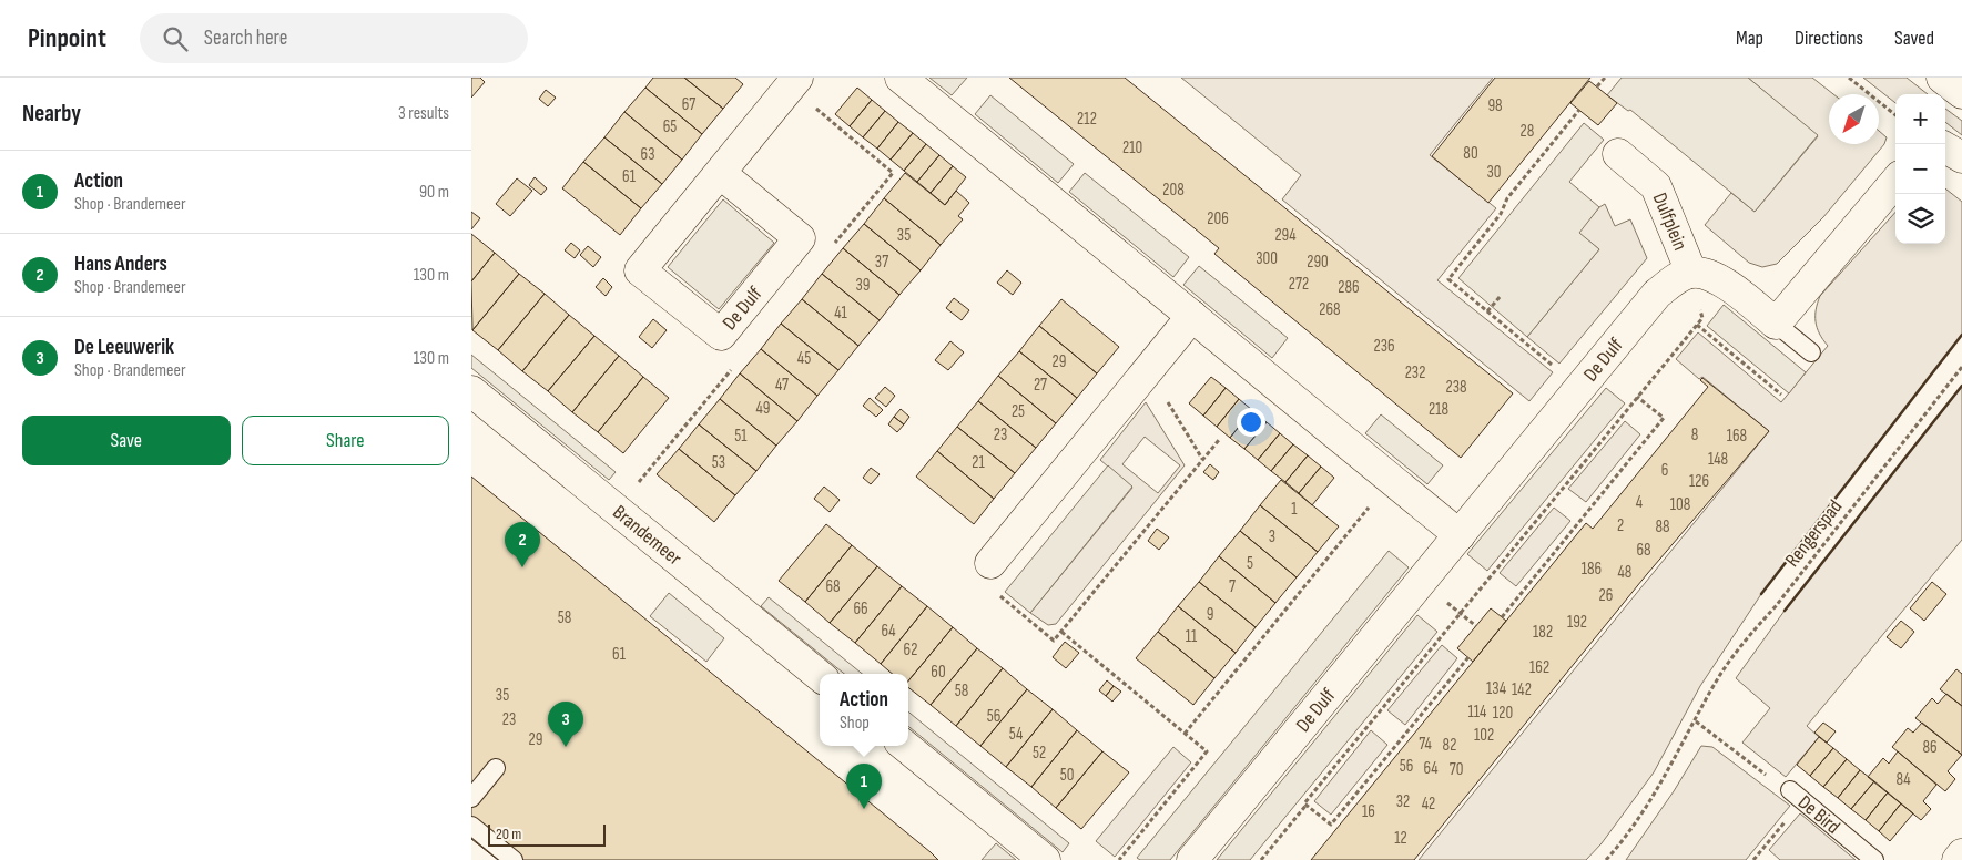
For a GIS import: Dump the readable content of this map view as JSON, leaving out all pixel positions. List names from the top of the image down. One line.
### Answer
{"streets":{"street":["Dulfplein","De Dulf","Brandemeer"],"lane":["De Bird"],"path":["Rengerspad"]},"crossings":[["Dulfplein","De Dulf"]],"house_numbers":["67","98","212","65","28","210","80","63","30","61","208","206","35","294","300","37","290","272","39","286","268","41","236","45","29","232","47","27","238","49","218","25","23","8","51","168","148","53","21","6","126","4","108","1","2","88","3","68","5","186","48","68","7","26","66","9","58","192","64","182","11","62","61","162","60","134","142","58","35","114","120","56","23","54","102","29","74","82","86","52","56","64","70","50","84","32","42","16","12"],"scale_bar":"20 m","north":"bottom left","page":{"header":"Pinpoint","search":"Search here","nav":["Map","Directions","Saved"],"heading":["Nearby","3 results"],"map_buttons":["+","−"],"list":[{"mark":"1","name":"Action","note":"Shop · Brandemeer","value":"90 m"},{"mark":"2","name":"Hans Anders","note":"Shop · Brandemeer","value":"130 m"},{"mark":"3","name":"De Leeuwerik","note":"Shop · Brandemeer","value":"130 m"}],"buttons":["Save","Share"],"pins":["2","3","1"],"popup":["Action","Shop"],"scale":"20 m"}}
